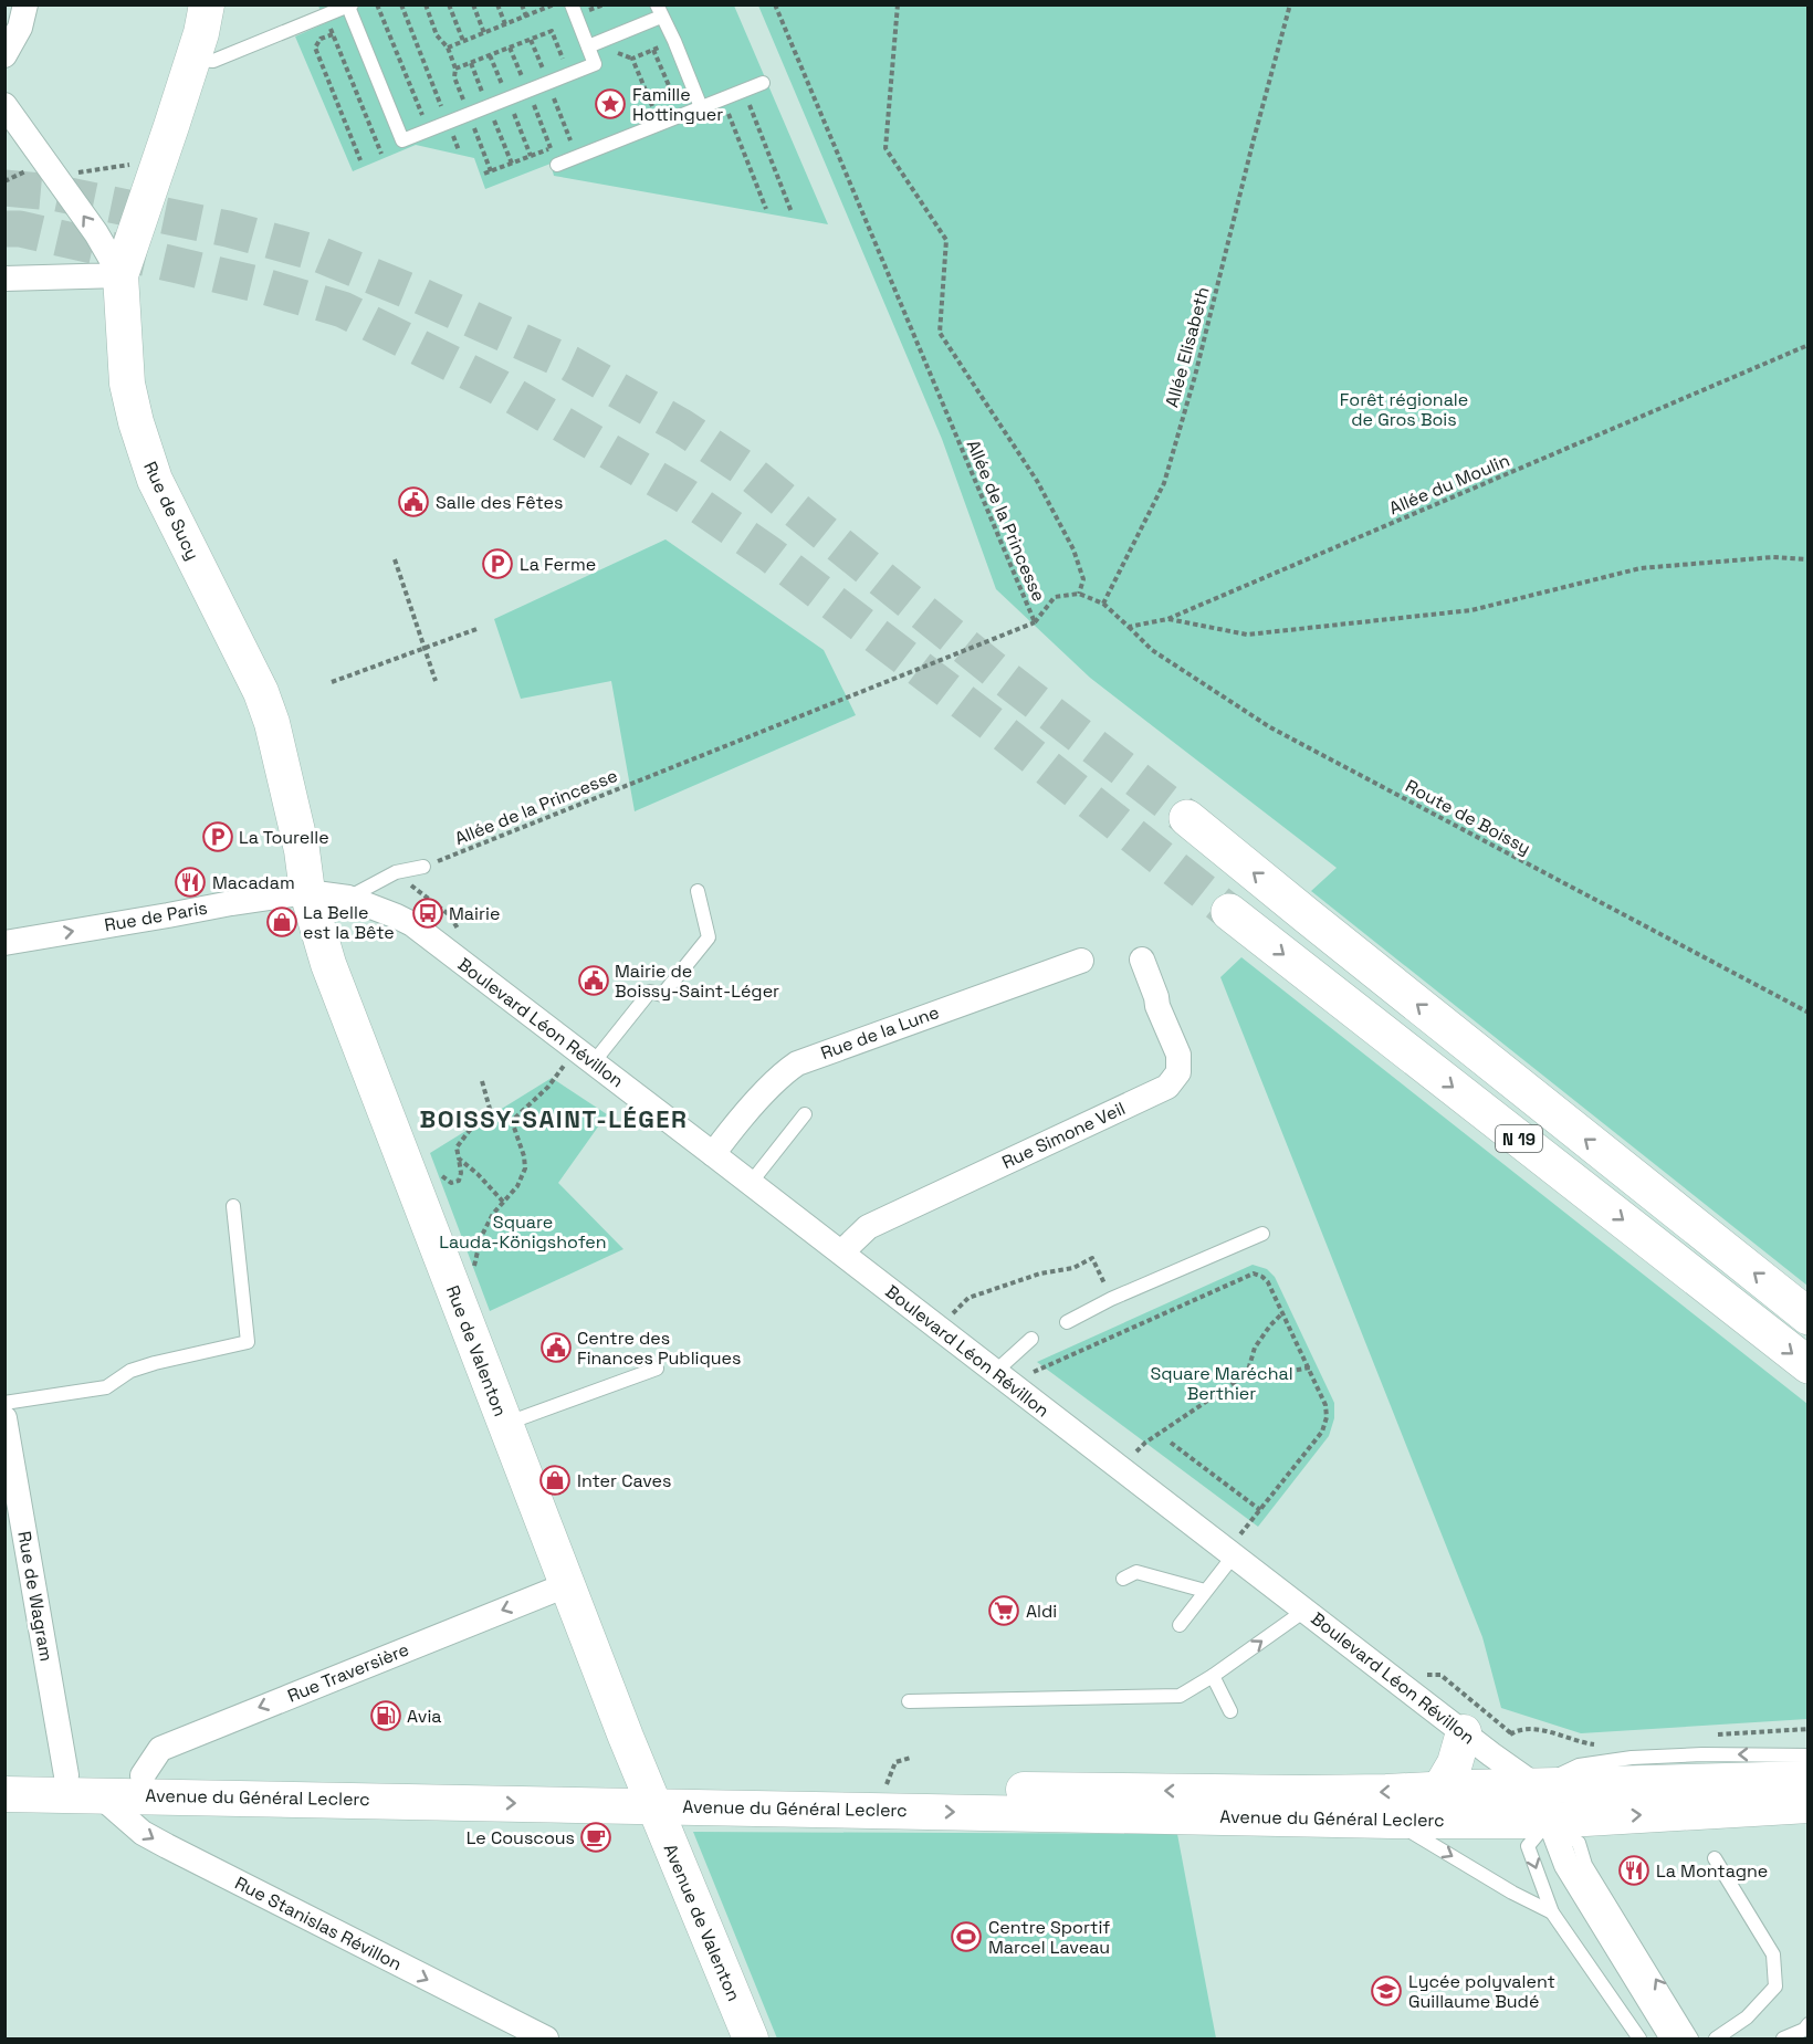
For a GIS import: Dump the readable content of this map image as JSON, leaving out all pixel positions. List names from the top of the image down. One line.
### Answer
{"streets":{"highway":["N 19"],"main road":["Rue de Sucy","Rue de Valenton","Avenue du Général Leclerc","Avenue de Valenton"],"street":["Rue de Paris","Boulevard Léon Révillon","Rue de la Lune","Rue Simone Veil","Rue de Wagram","Rue Traversière","Rue Stanislas Révillon"],"path":["Allée Elisabeth","Allée du Moulin","Allée de la Princesse","Route de Boissy"]},"crossings":[["Allée du Moulin","Route de Boissy"],["Rue de Sucy","Rue de Paris"],["Rue de Sucy","Rue de Valenton"],["Rue de Paris","Boulevard Léon Révillon"],["Rue de Paris","Rue de Valenton"],["Boulevard Léon Révillon","Rue de la Lune"],["Boulevard Léon Révillon","Rue Simone Veil"],["Boulevard Léon Révillon","Avenue du Général Leclerc"],["Rue de Valenton","Rue Traversière"],["Rue de Valenton","Avenue du Général Leclerc"],["Rue de Valenton","Avenue de Valenton"],["Rue de Wagram","Avenue du Général Leclerc"],["Rue Traversière","Avenue du Général Leclerc"],["Avenue du Général Leclerc","Avenue de Valenton"],["Avenue du Général Leclerc","Rue Stanislas Révillon"]],"one_way":["Rue de Paris","Rue Traversière","Rue Stanislas Révillon"],"districts":["BOISSY-SAINT-LÉGER"],"parks":["Forêt régionale de Gros Bois","Square Lauda-Königshofen","Square Maréchal Berthier"],"places":{"place":["Famille Hottinguer"],"public building":["Salle des Fêtes","Mairie de Boissy-Saint-Léger","Centre des Finances Publiques"],"parking":["La Ferme","La Tourelle"],"restaurant":["Macadam","La Montagne"],"bus stop":["Mairie"],"shop":["La Belle est la Bête","Inter Caves"],"supermarket":["Aldi"],"fuel station":["Avia"],"cafe":["Le Couscous"],"sports":["Centre Sportif Marcel Laveau"],"school or university":["Lycée polyvalent Guillaume Budé"]}}
